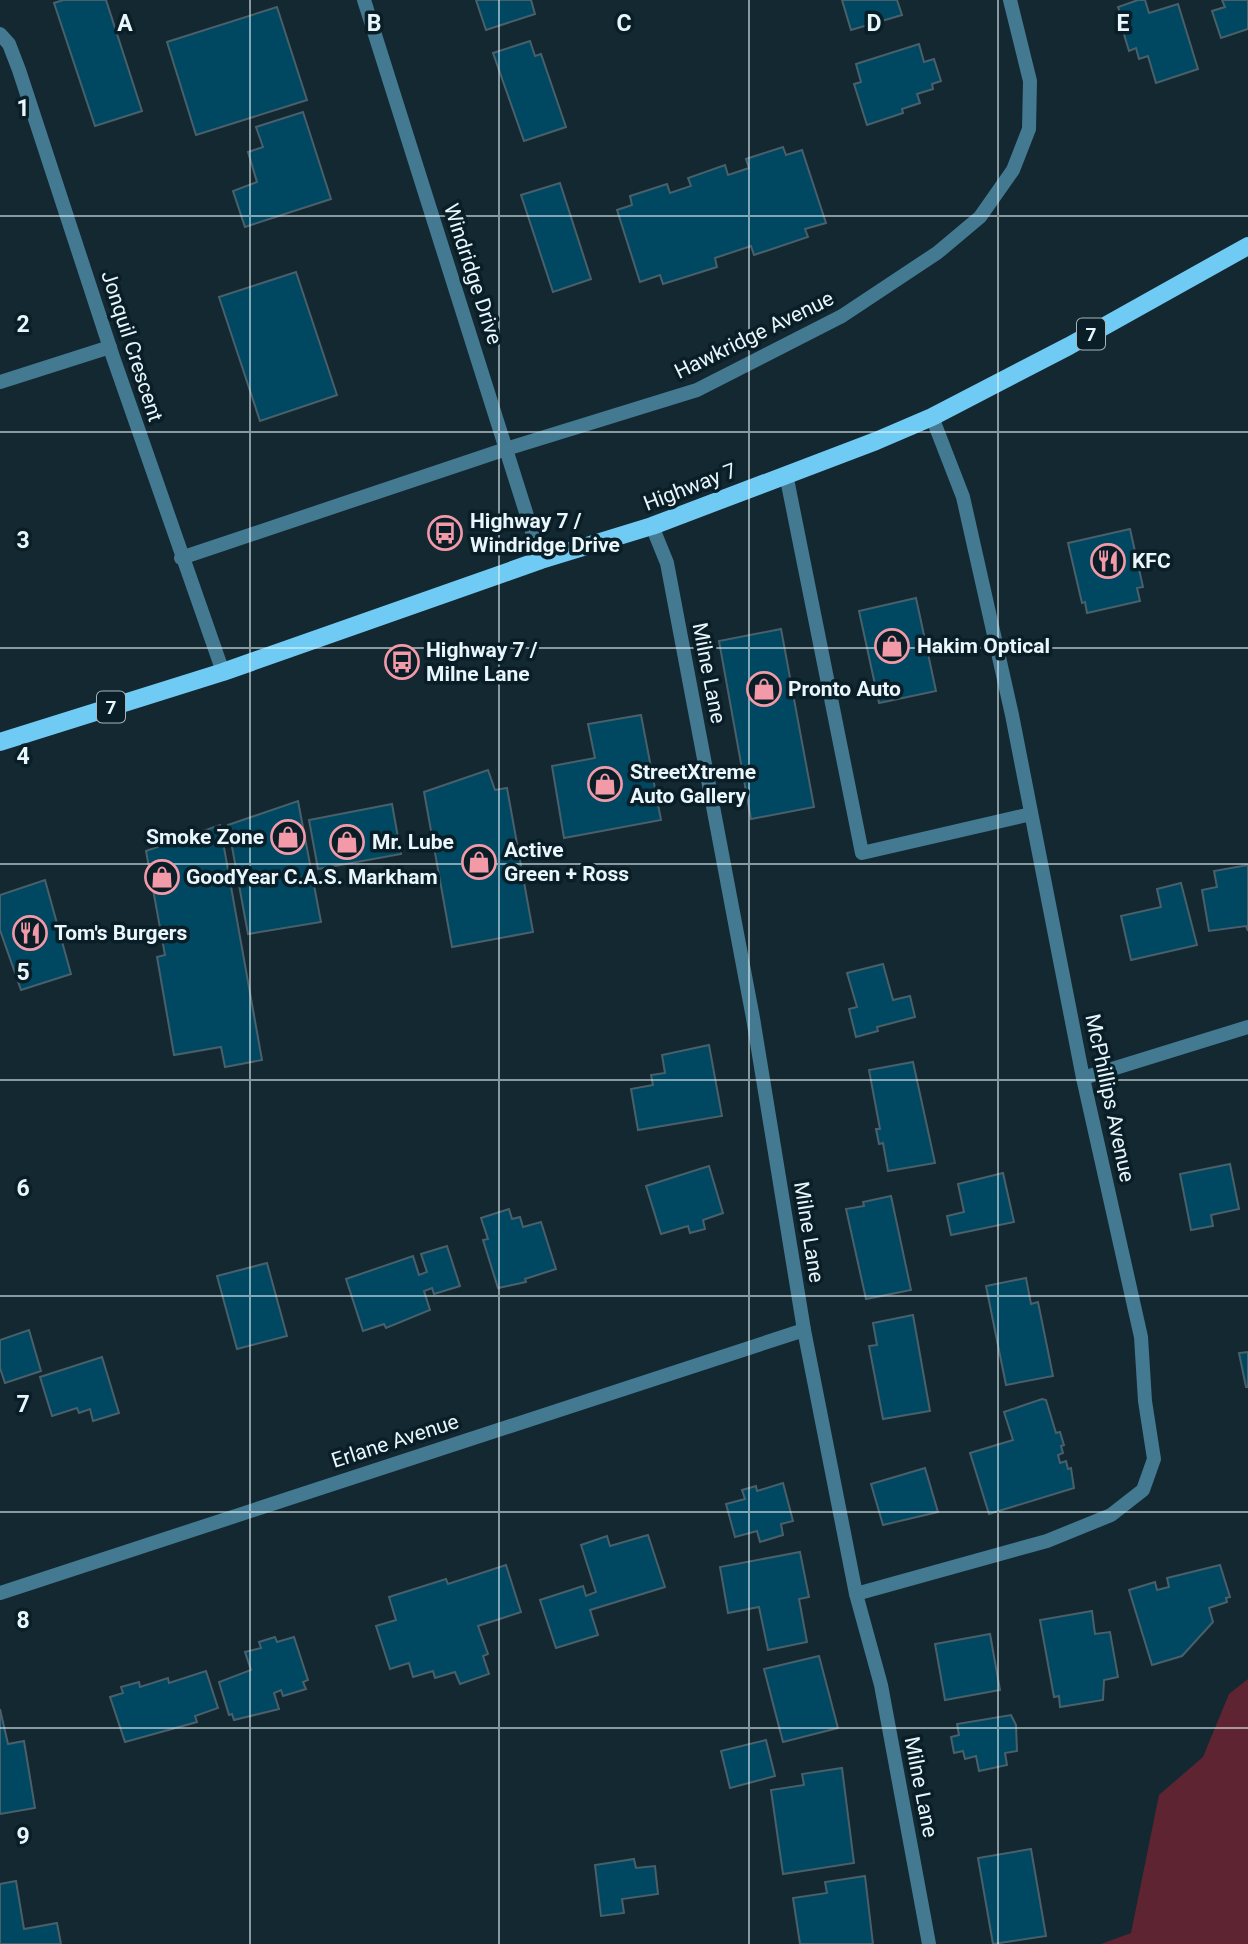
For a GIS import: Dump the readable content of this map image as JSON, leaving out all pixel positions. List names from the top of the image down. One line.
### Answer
{"streets":{"main road":["7","Highway 7"],"street":["Windridge Drive","Hawkridge Avenue","Jonquil Crescent","Milne Lane","McPhillips Avenue","Erlane Avenue"]},"crossings":[["Windridge Drive","Hawkridge Avenue"],["Windridge Drive","Highway 7"],["Hawkridge Avenue","Jonquil Crescent"],["Jonquil Crescent","Highway 7"],["Highway 7","Milne Lane"],["Highway 7","McPhillips Avenue"],["Milne Lane","McPhillips Avenue"],["Milne Lane","Erlane Avenue"]],"places":{"bus stop":["Highway 7 / Windridge Drive","Highway 7 / Milne Lane"],"restaurant":["KFC","Tom's Burgers"],"shop":["Hakim Optical","Pronto Auto","StreetXtreme Auto Gallery","Smoke Zone","Mr. Lube","Active Green + Ross","GoodYear C.A.S. Markham"]},"grid":{"columns":["A","B","C","D","E"],"rows":["1","2","3","4","5","6","7","8","9"]}}
